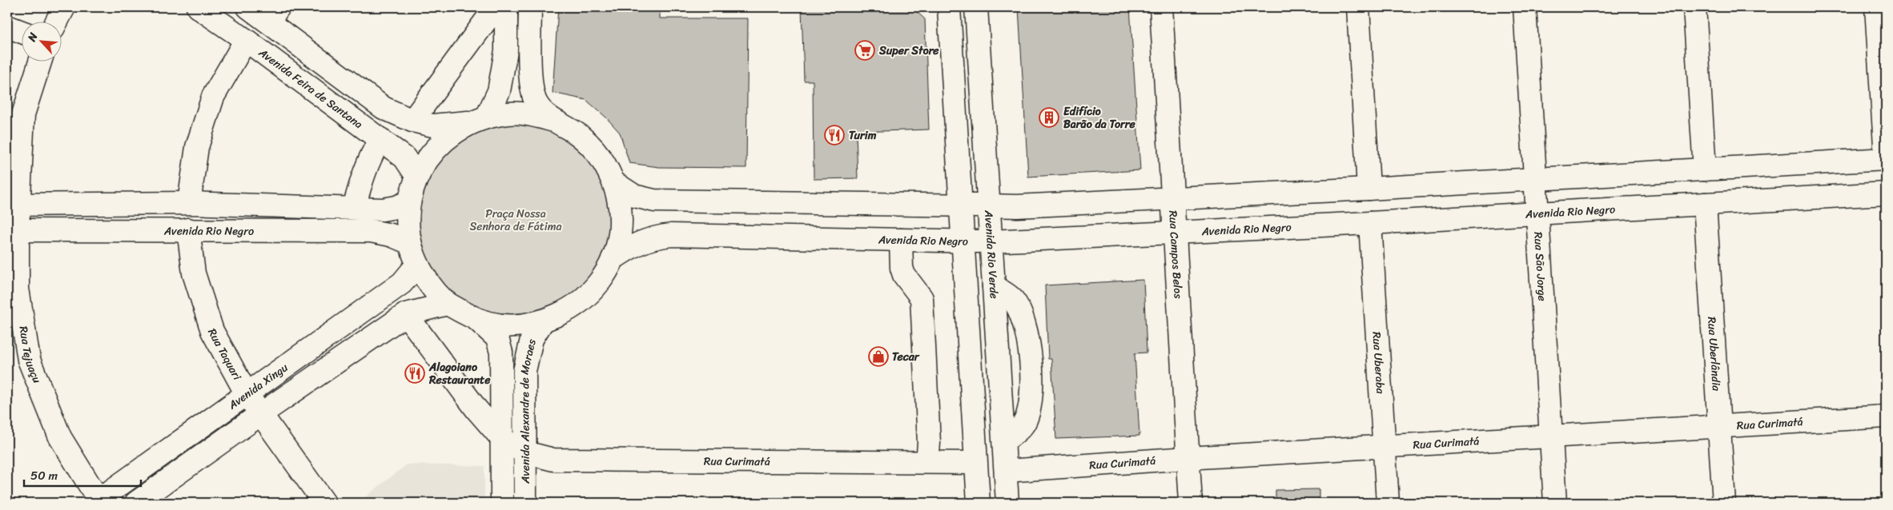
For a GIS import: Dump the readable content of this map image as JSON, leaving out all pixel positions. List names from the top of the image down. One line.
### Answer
{"streets":{"street":["Avenida Feira de Santana","Avenida Rio Negro","Avenida Rio Verde","Rua Campos Belos","Rua São Jorge","Rua Uberlândia","Rua Tejuaçu","Rua Taquari","Rua Uberaba","Avenida Xingu","Avenida Alexandre de Moraes","Rua Curimatá"]},"crossings":[["Avenida Rio Negro","Avenida Rio Verde"],["Avenida Rio Negro","Rua Campos Belos"],["Avenida Rio Negro","Rua São Jorge"],["Avenida Rio Negro","Rua Uberlândia"],["Avenida Rio Negro","Rua Tejuaçu"],["Avenida Rio Negro","Rua Taquari"],["Avenida Rio Negro","Rua Uberaba"],["Avenida Rio Verde","Rua Curimatá"],["Rua Campos Belos","Rua Curimatá"],["Rua São Jorge","Rua Curimatá"],["Rua Uberlândia","Rua Curimatá"],["Rua Tejuaçu","Avenida Xingu"],["Rua Taquari","Avenida Xingu"],["Rua Uberaba","Rua Curimatá"],["Avenida Alexandre de Moraes","Rua Curimatá"]],"parks":["Praça Nossa Senhora de Fátima"],"places":{"supermarket":["Super Store"],"building":["Edifício Barão da Torre"],"restaurant":["Turim","Alagoiano Restaurante"],"shop":["Tecar"]},"scale_bar":"50 m","north":"top left"}
